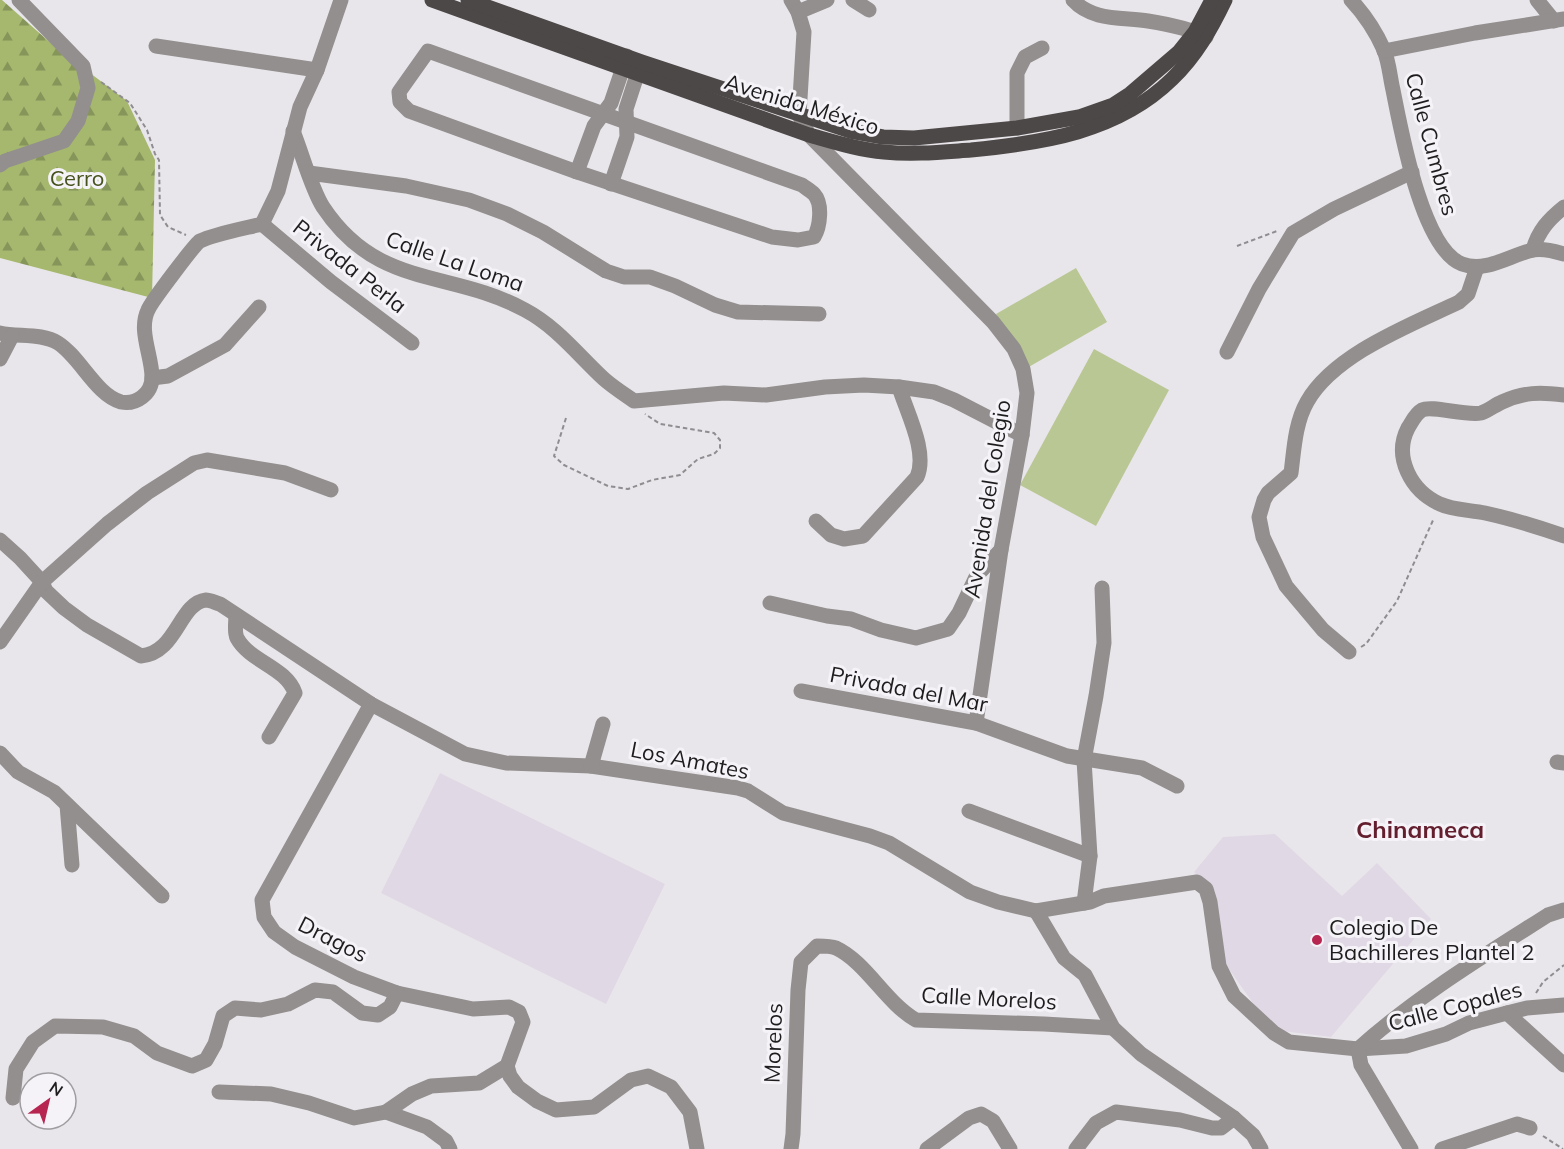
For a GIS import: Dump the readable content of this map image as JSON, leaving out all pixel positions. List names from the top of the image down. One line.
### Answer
{"streets":{"main road":["Avenida México"],"street":["Calle Cumbres","Calle La Loma","Privada Perla","Avenida del Colegio","Privada del Mar","Los Amates","Dragos","Calle Morelos","Calle Copales","Morelos"]},"crossings":[["Avenida México","Avenida del Colegio"],["Avenida del Colegio","Privada del Mar"],["Los Amates","Dragos"],["Los Amates","Calle Copales"],["Calle Morelos","Morelos"]],"districts":["Chinameca"],"parks":["Cerro"],"places":["Colegio De Bachilleres Plantel 2"],"north":"top right"}
